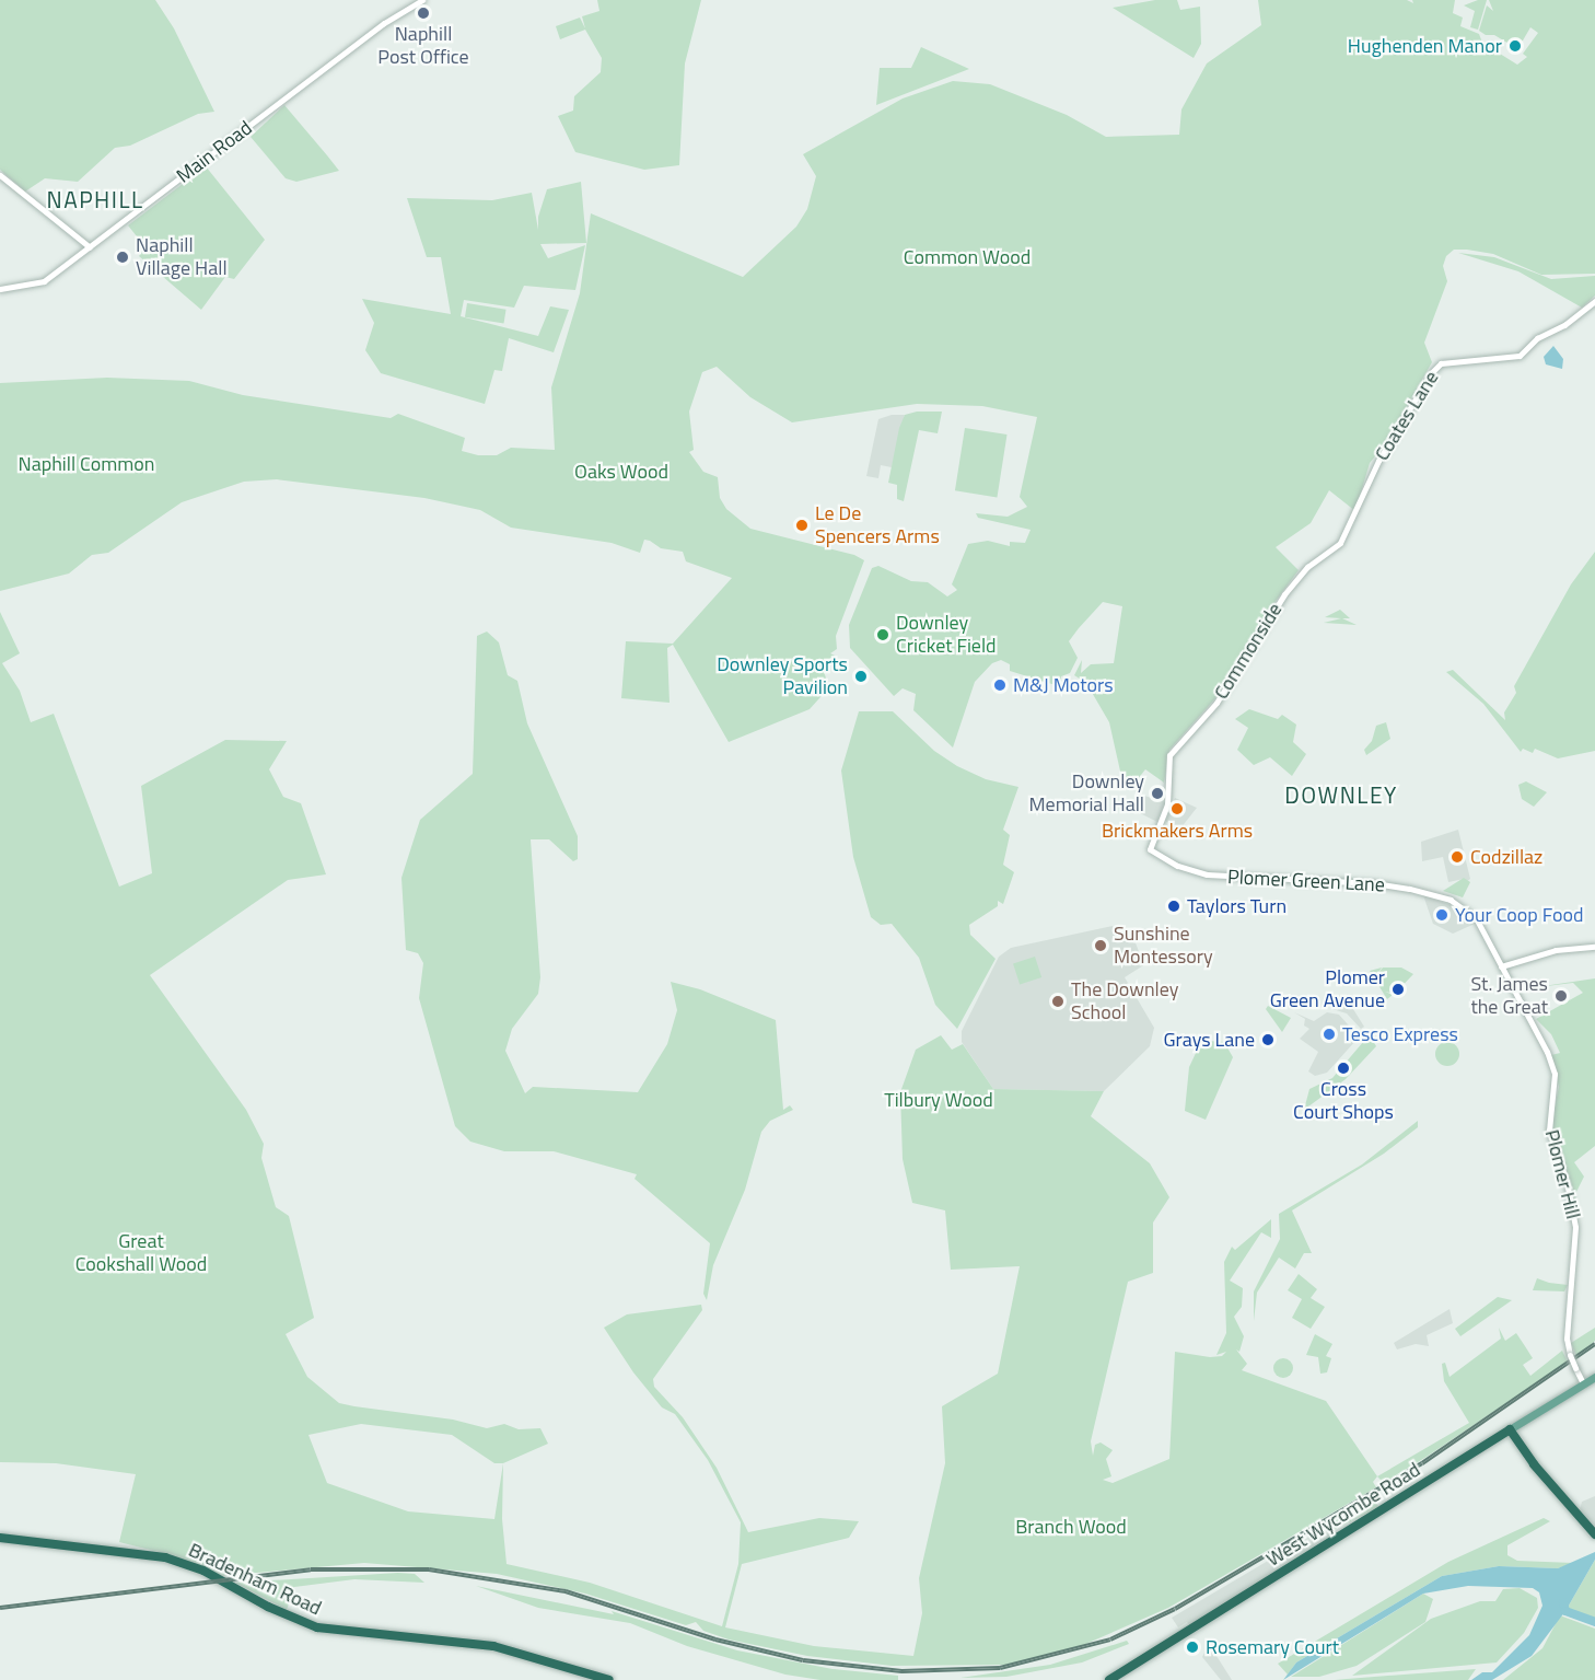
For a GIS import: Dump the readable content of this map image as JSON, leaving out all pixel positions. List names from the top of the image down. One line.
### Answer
{"streets":{"highway":["West Wycombe Road","Bradenham Road"],"street":["Main Road","Coates Lane","Commonside","Plomer Green Lane","Plomer Hill"]},"crossings":[["Coates Lane","Commonside"],["Commonside","Plomer Green Lane"],["Plomer Green Lane","Plomer Hill"],["Plomer Hill","West Wycombe Road"]],"districts":["NAPHILL","DOWNLEY"],"parks":["Common Wood","Naphill Common","Oaks Wood","Tilbury Wood","Great Cookshall Wood","Branch Wood"],"places":["Naphill Post Office","Hughenden Manor","Naphill Village Hall","Le De Spencers Arms","Downley Cricket Field","Downley Sports Pavilion","M&J Motors","Downley Memorial Hall","Brickmakers Arms","Codzillaz","Taylors Turn","Your Coop Food","Sunshine Montessory","Plomer Green Avenue","St. James the Great","The Downley School","Tesco Express","Grays Lane","Cross Court Shops","Rosemary Court"]}
